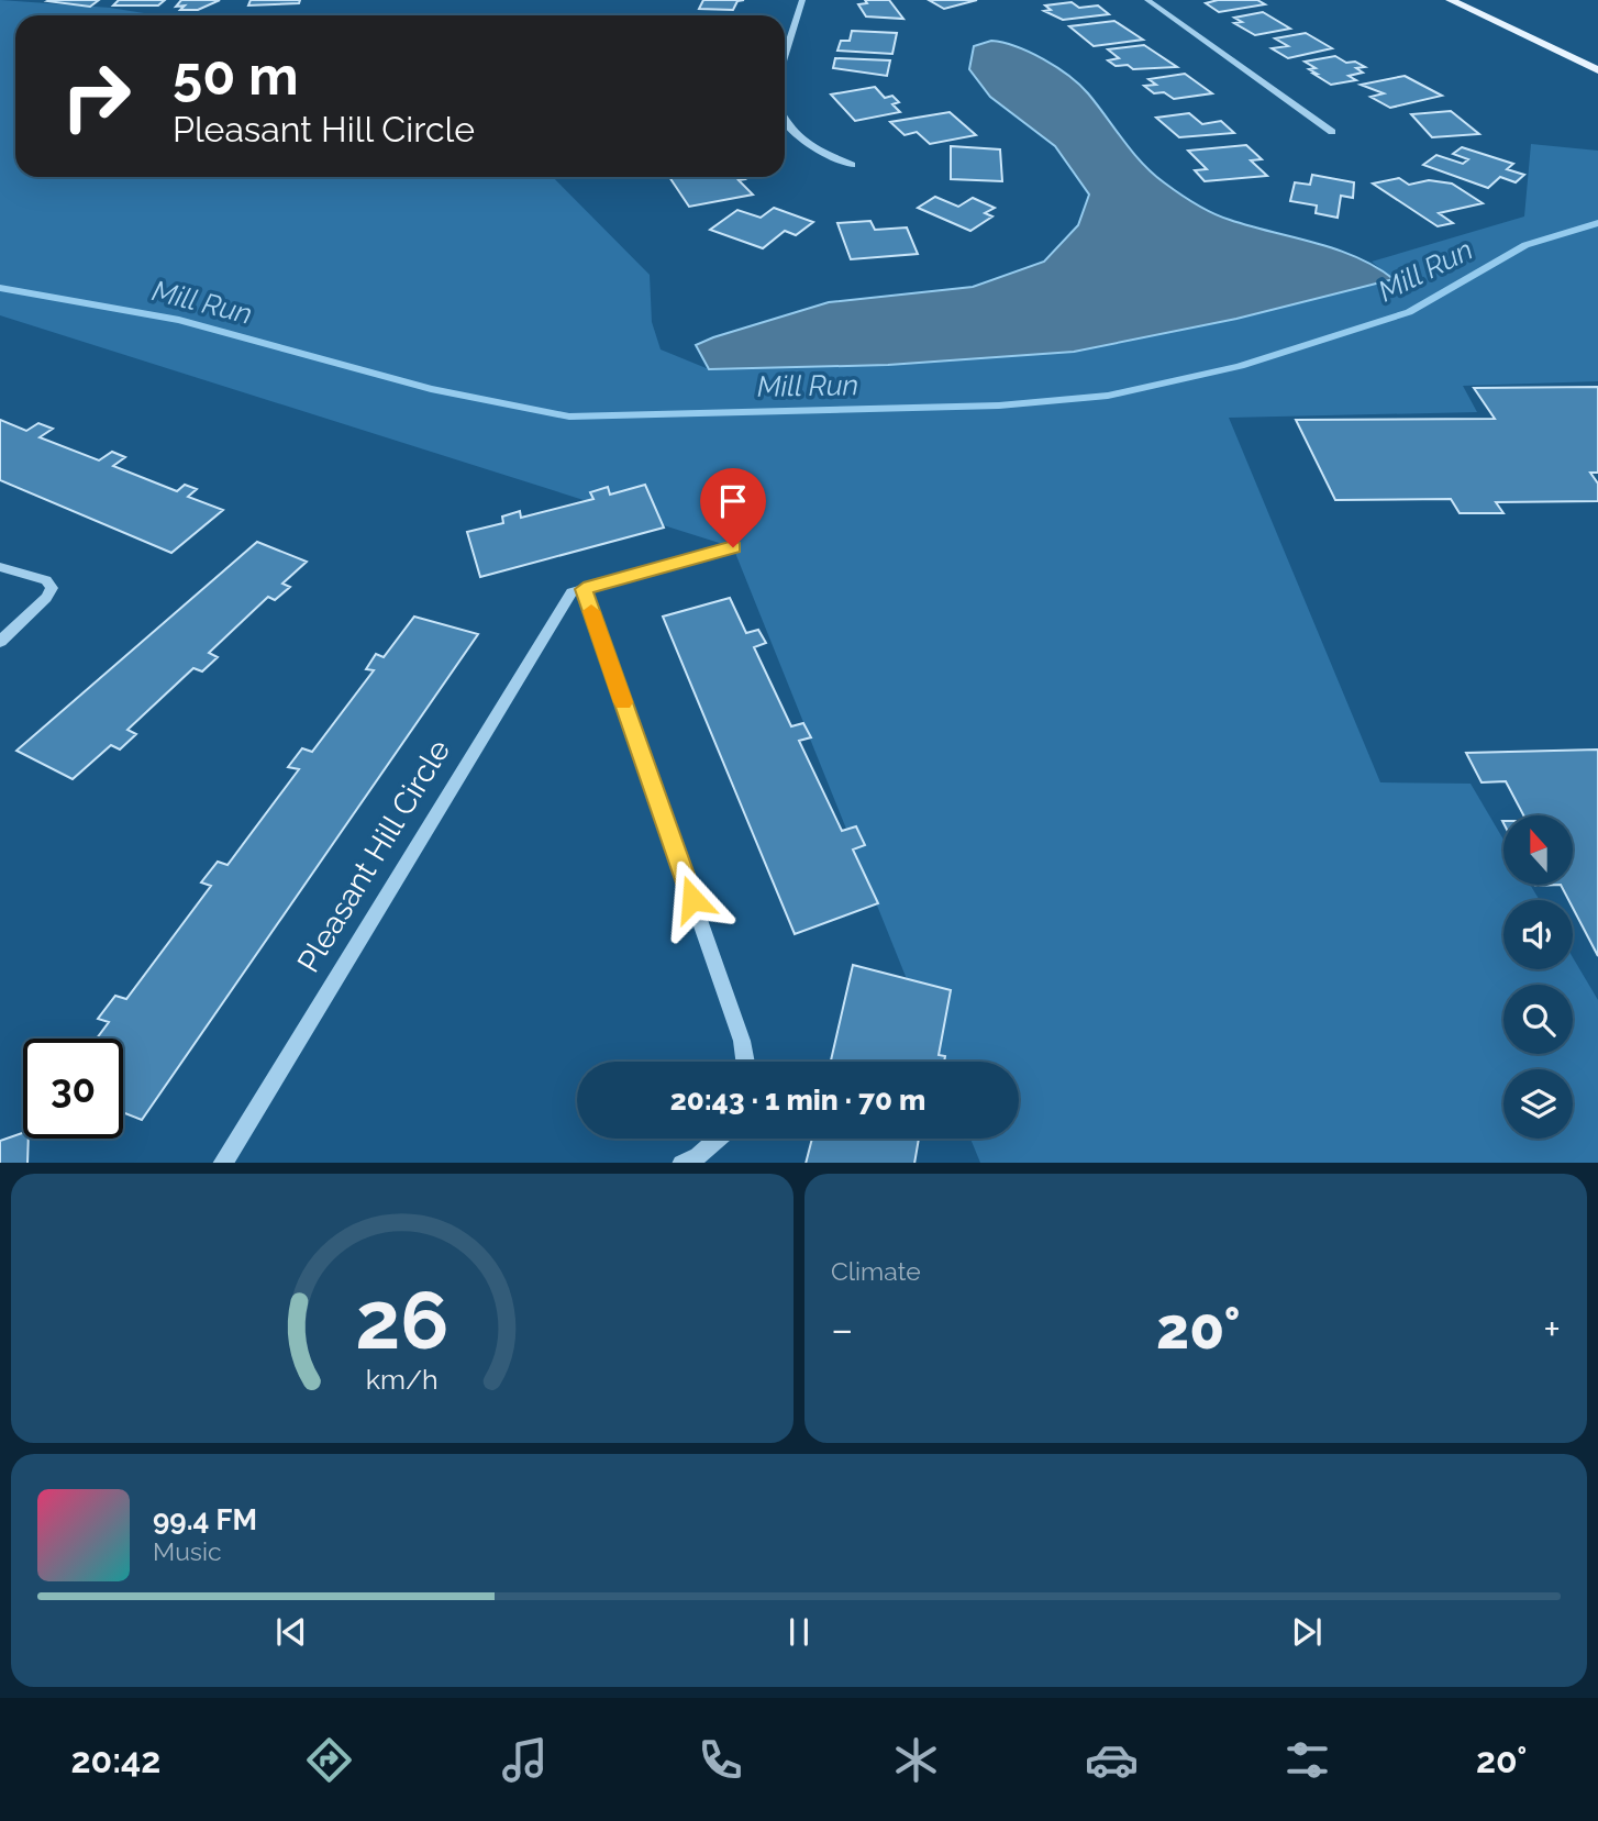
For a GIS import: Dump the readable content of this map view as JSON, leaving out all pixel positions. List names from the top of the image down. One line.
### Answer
{"streets":{"street":["Pleasant Hill Circle"]},"water":["Mill Run"],"north":"top","page":{"turn":["50 m","Pleasant Hill Circle"],"limit":"30","trip":"20:43 · 1 min · 70 m","tile":"Climate","heat":["−","20°","+"],"song":["99.4 FM","Music"],"tabs":["20:42","20°"],"gauge":["26","km/h"]}}
